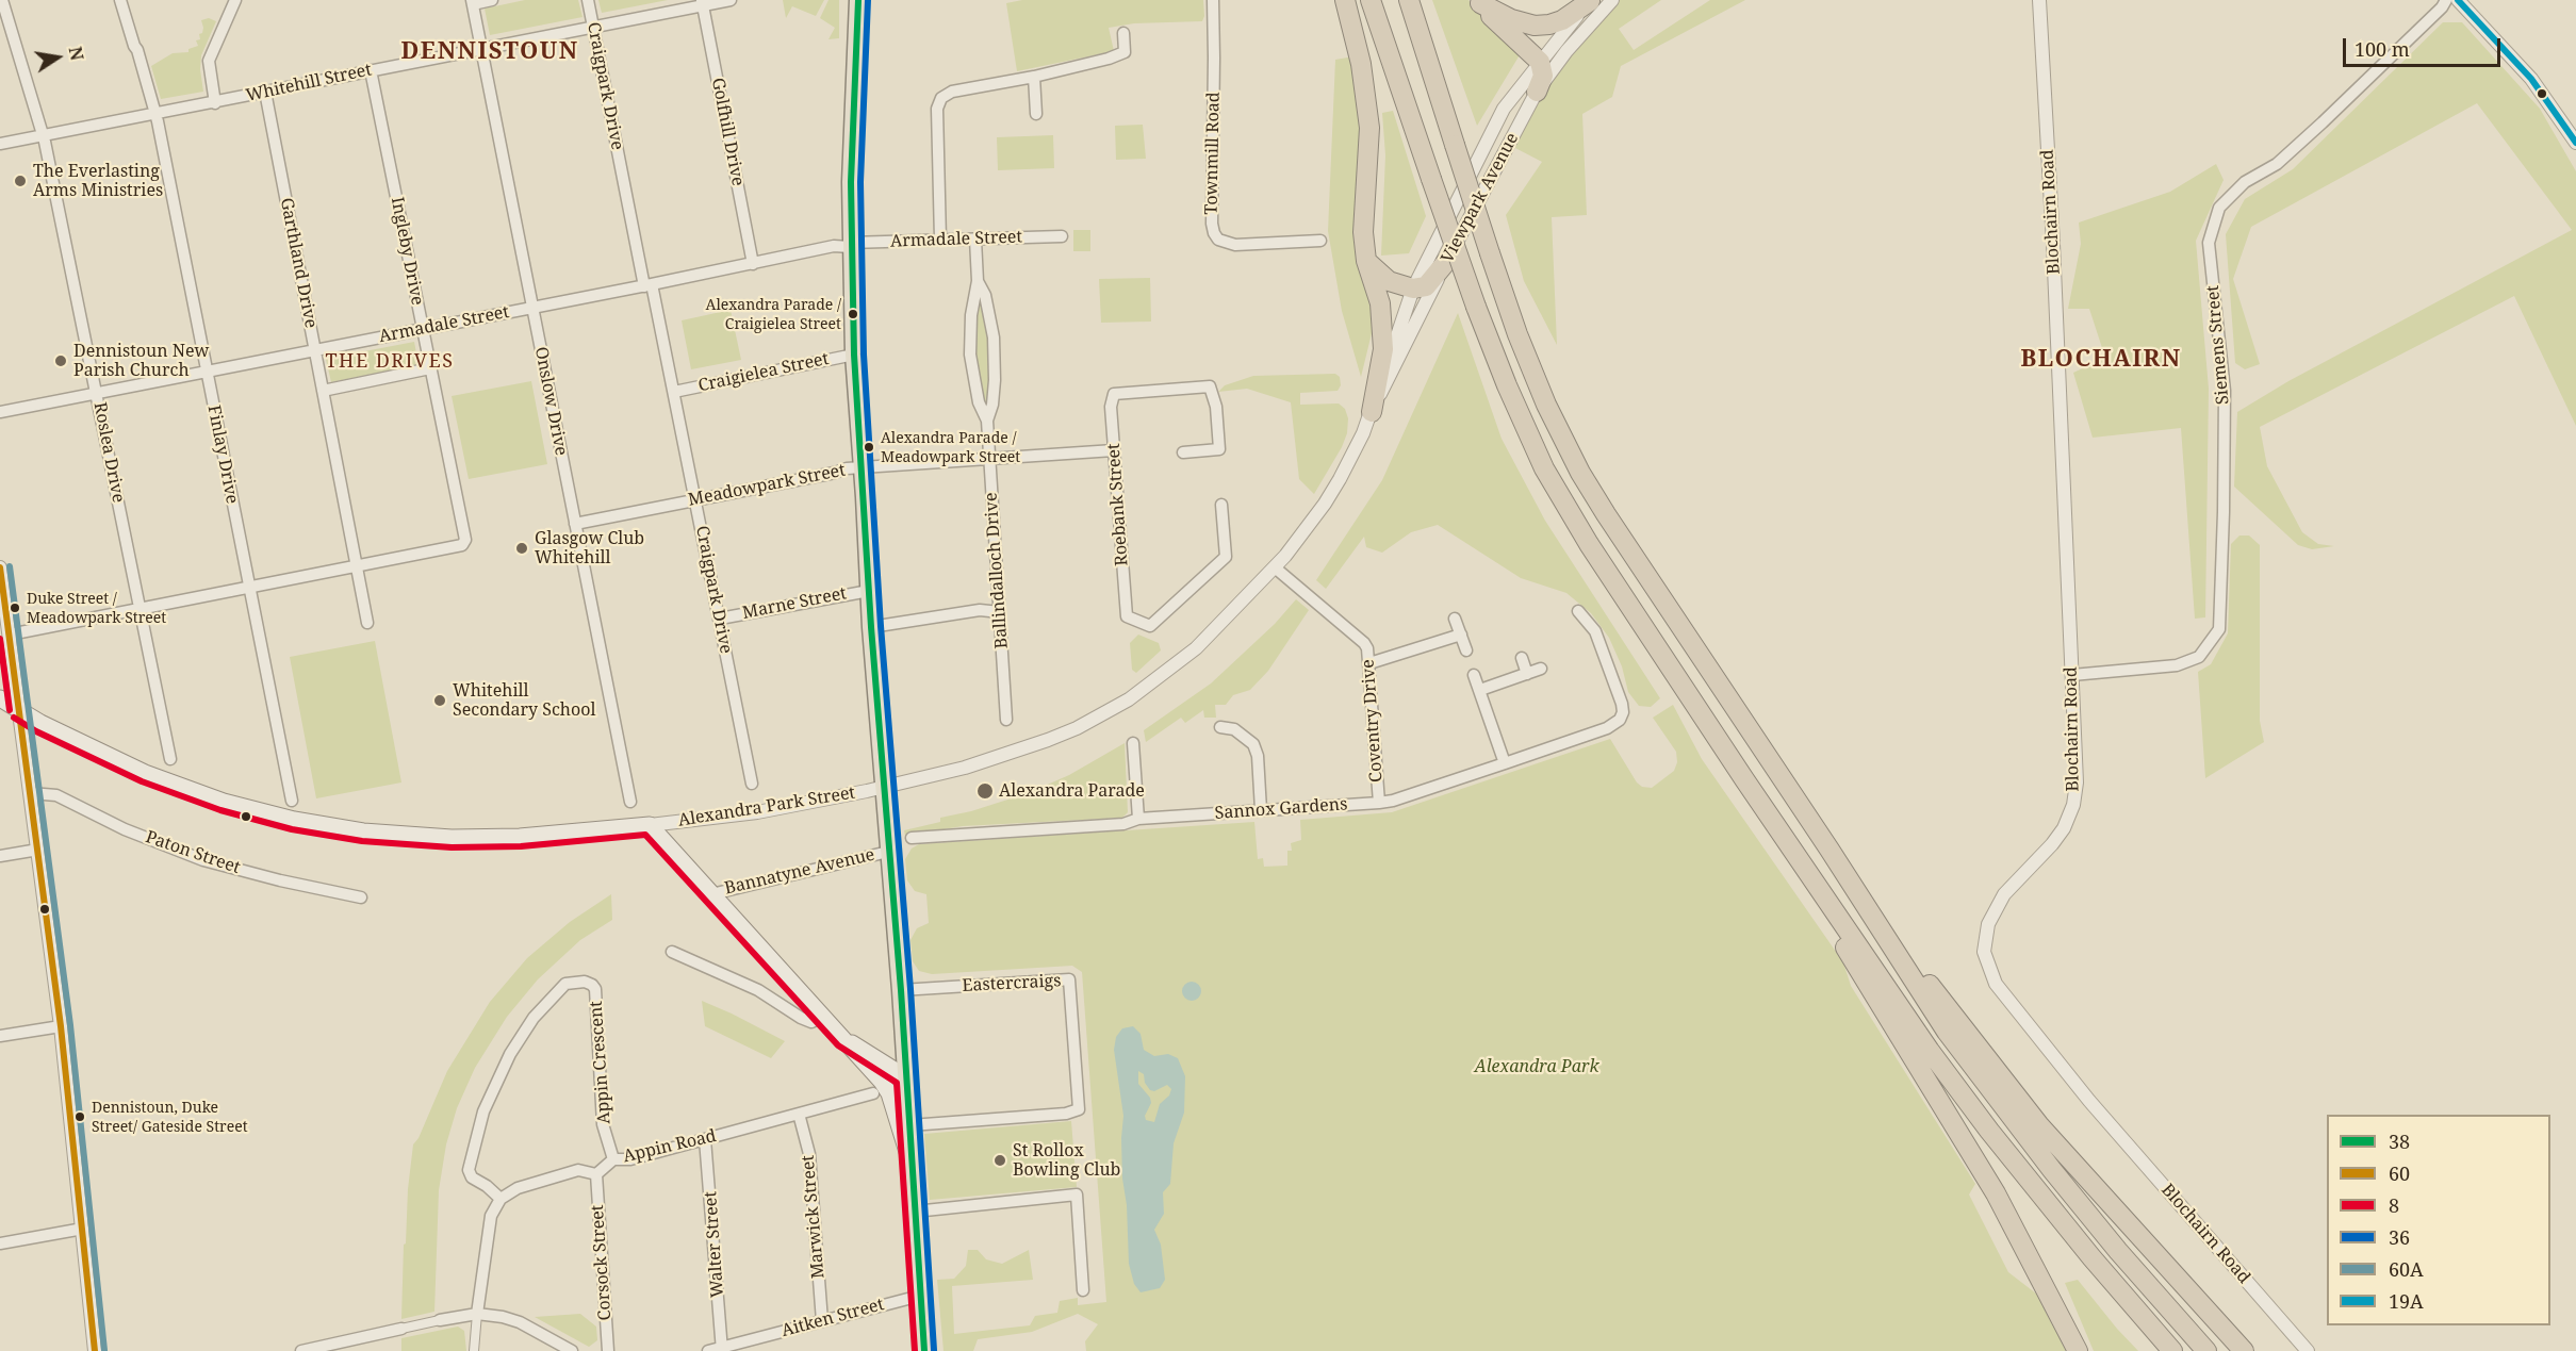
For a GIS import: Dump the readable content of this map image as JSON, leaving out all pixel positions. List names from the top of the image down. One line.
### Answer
{"streets":{"street":["Whitehill Street","Craigpark Drive","Golfhill Drive","Townmill Road","Viewpark Avenue","Blochairn Road","Armadale Street","Ingleby Drive","Garthland Drive","Siemens Street","Craigielea Street","Onslow Drive","Roslea Drive","Finlay Drive","Meadowpark Street","Roebank Street","Ballindalloch Drive","Marne Street","Coventry Drive","Alexandra Park Street","Sannox Gardens","Paton Street","Bannatyne Avenue","Eastercraigs","Appin Crescent","Appin Road","Marwick Street","Walter Street","Corsock Street","Aitken Street"]},"crossings":[["Whitehill Street","Craigpark Drive"],["Whitehill Street","Golfhill Drive"],["Whitehill Street","Ingleby Drive"],["Whitehill Street","Garthland Drive"],["Whitehill Street","Onslow Drive"],["Whitehill Street","Roslea Drive"],["Whitehill Street","Finlay Drive"],["Craigpark Drive","Armadale Street"],["Craigpark Drive","Craigielea Street"],["Craigpark Drive","Meadowpark Street"],["Craigpark Drive","Marne Street"],["Golfhill Drive","Armadale Street"],["Viewpark Avenue","Coventry Drive"],["Viewpark Avenue","Alexandra Park Street"],["Blochairn Road","Siemens Street"],["Armadale Street","Ingleby Drive"],["Armadale Street","Garthland Drive"],["Armadale Street","Onslow Drive"],["Armadale Street","Roslea Drive"],["Armadale Street","Finlay Drive"],["Armadale Street","Ballindalloch Drive"],["Ingleby Drive","Garthland Drive"],["Onslow Drive","Meadowpark Street"],["Meadowpark Street","Roebank Street"],["Meadowpark Street","Ballindalloch Drive"],["Coventry Drive","Alexandra Park Street"],["Coventry Drive","Sannox Gardens"],["Appin Crescent","Appin Road"],["Appin Road","Marwick Street"],["Appin Road","Walter Street"],["Appin Road","Corsock Street"],["Marwick Street","Aitken Street"],["Walter Street","Aitken Street"]],"districts":["DENNISTOUN","BLOCHAIRN","THE DRIVES"],"parks":["Alexandra Park"],"places":["The Everlasting Arms Ministries","Alexandra Parade / Craigielea Street","Dennistoun New Parish Church","Alexandra Parade / Meadowpark Street","Glasgow Club Whitehill","Duke Street / Meadowpark Street","Whitehill Secondary School","Alexandra Parade","Dennistoun, Duke Street/ Gateside Street","St Rollox Bowling Club"],"lines":["transit line 38","transit line 36","transit line 19A","transit line 60A","transit line 60","transit line 8"],"legend":["38","60","8","36","60A","19A"],"scale_bar":"100 m","north":"right"}
